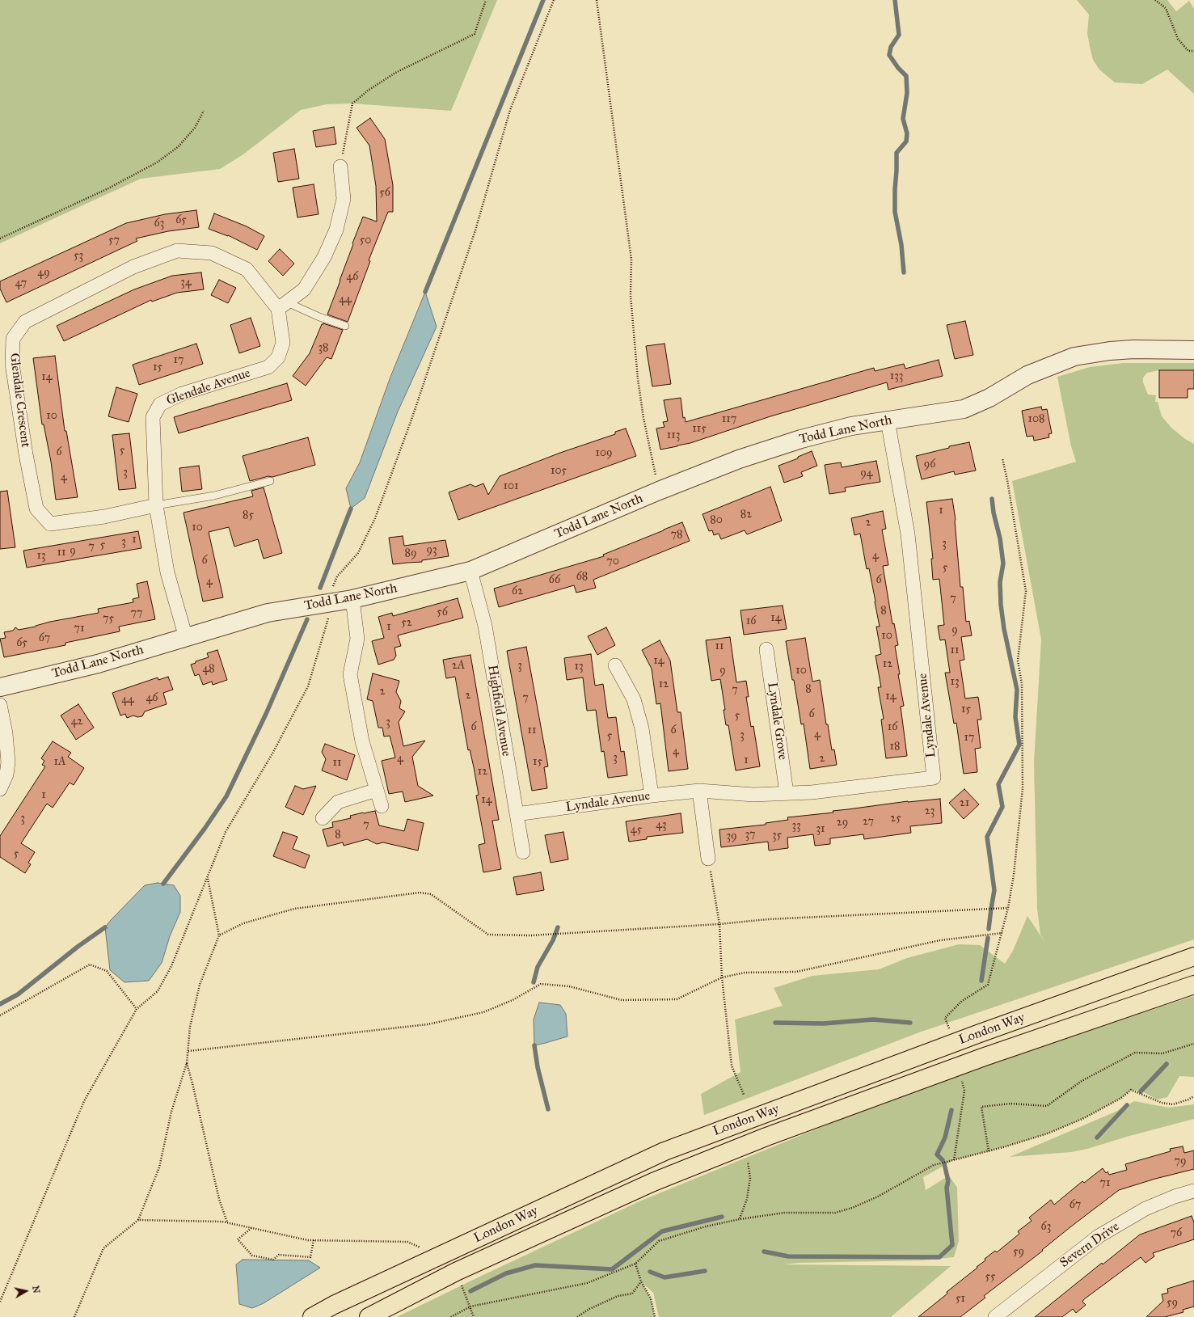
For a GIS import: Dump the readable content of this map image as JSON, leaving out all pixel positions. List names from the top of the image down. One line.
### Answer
{"streets":{"highway":["London Way"],"street":["Glendale Avenue","Glendale Crescent","Todd Lane North","Highfield Avenue","Lyndale Avenue","Lyndale Grove","Severn Drive"]},"crossings":[["Glendale Avenue","Glendale Crescent"],["Glendale Avenue","Todd Lane North"],["Todd Lane North","Highfield Avenue"],["Todd Lane North","Lyndale Avenue"],["Highfield Avenue","Lyndale Avenue"],["Lyndale Avenue","Lyndale Grove"]],"house_numbers":["56","65","63","57","50","53","49","46","34","47","44","38","17","15","133","14","10","117","108","115","113","5","6","109","96","105","3","94","4","101","1","82","85","80","2","10","78","1","3","3","5","7","93","9","11","89","13","4","6","70","5","68","66","6","4","62","7","8","56","77","14","75","16","52","1","71","9","10","67","65","11","11","14","12","2A","3","13","48","9","10","13","12","8","7","2","2","14","46","7","44","15","6","5","42","3","6","16","11","6","4","3","5","17","18","4","3","4","2","1","1A","15","11","12","1","14","21","23","3","25","27","29","7","43","33","31","45","8","37","35","39","5","79","71","67","63","76","59","55","51","59"],"north":"right"}
